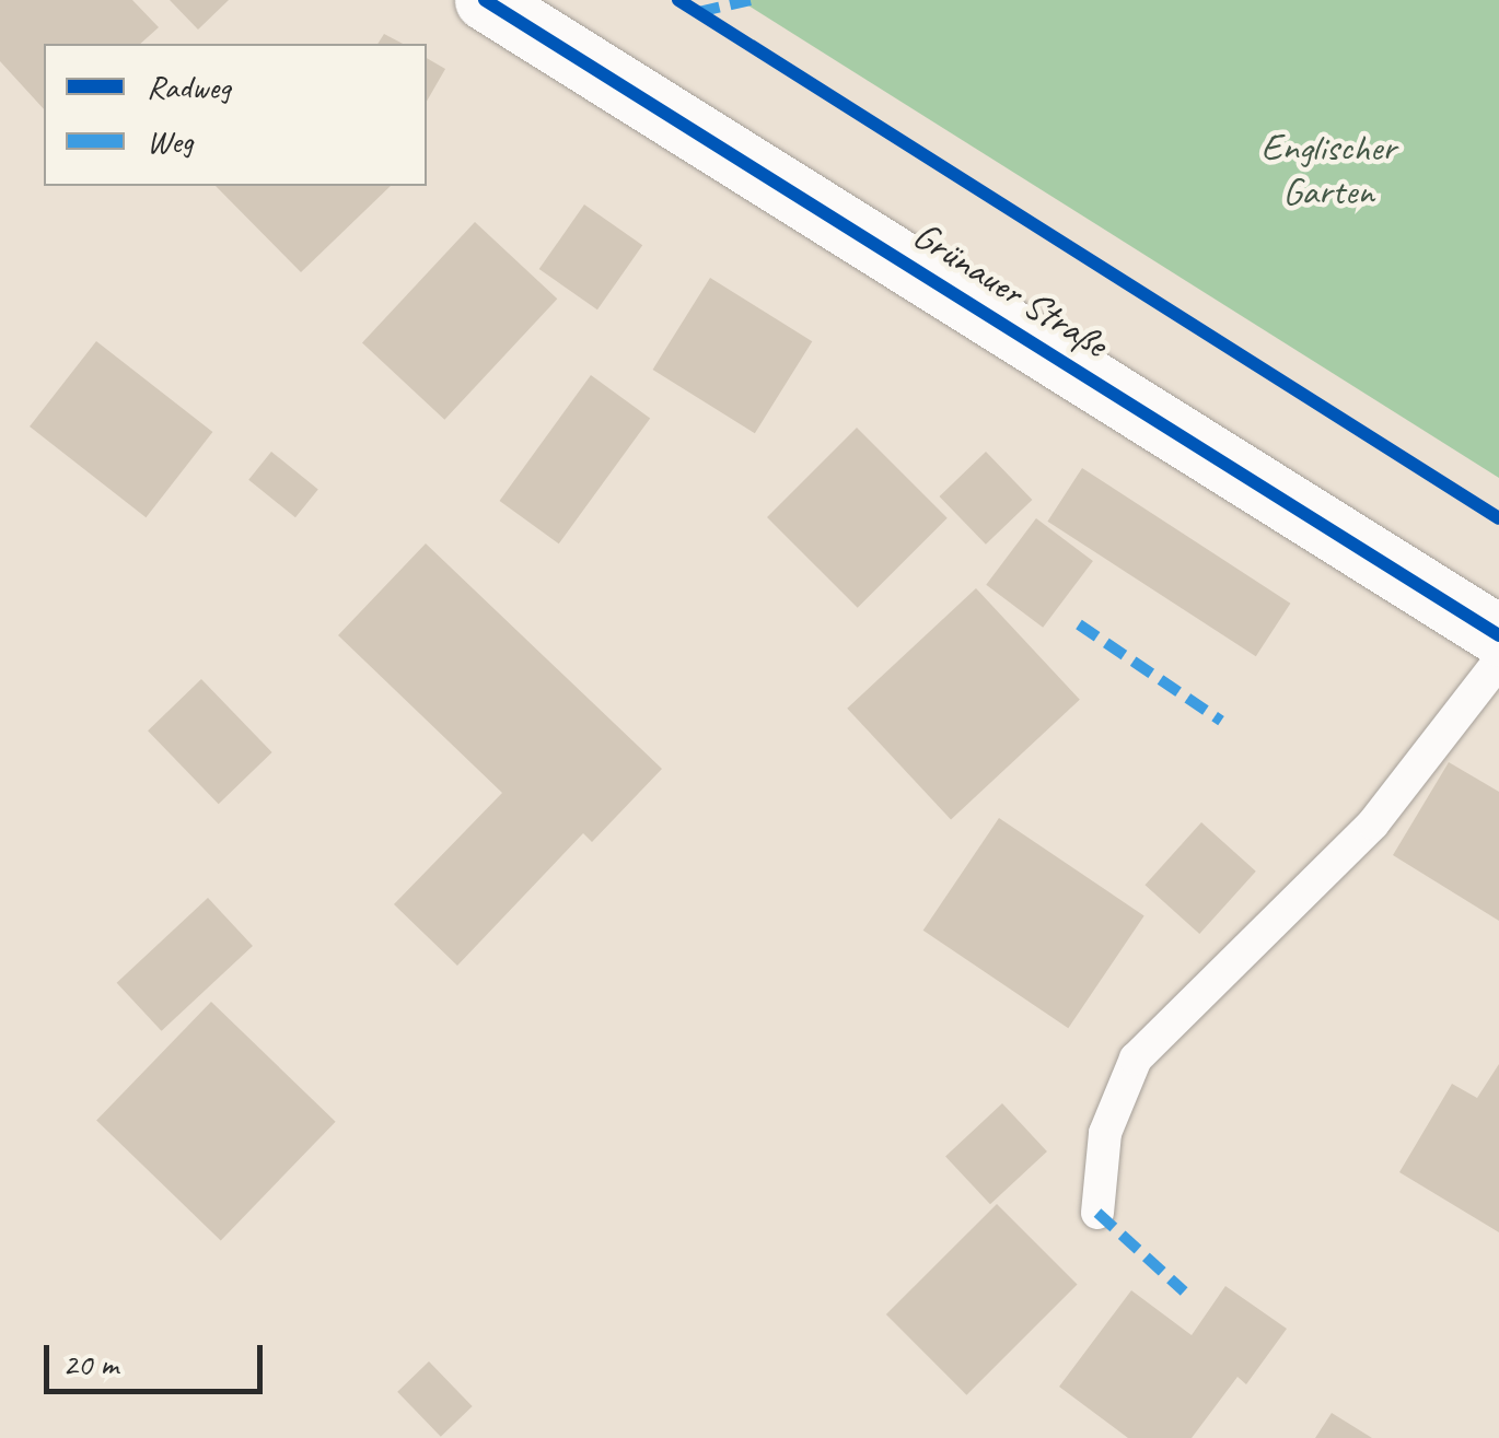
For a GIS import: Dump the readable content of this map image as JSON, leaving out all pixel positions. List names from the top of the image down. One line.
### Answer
{"streets":{"street":["Grünauer Straße"]},"parks":["Englischer Garten"],"legend":["Radweg","Weg"],"scale_bar":"20 m"}
